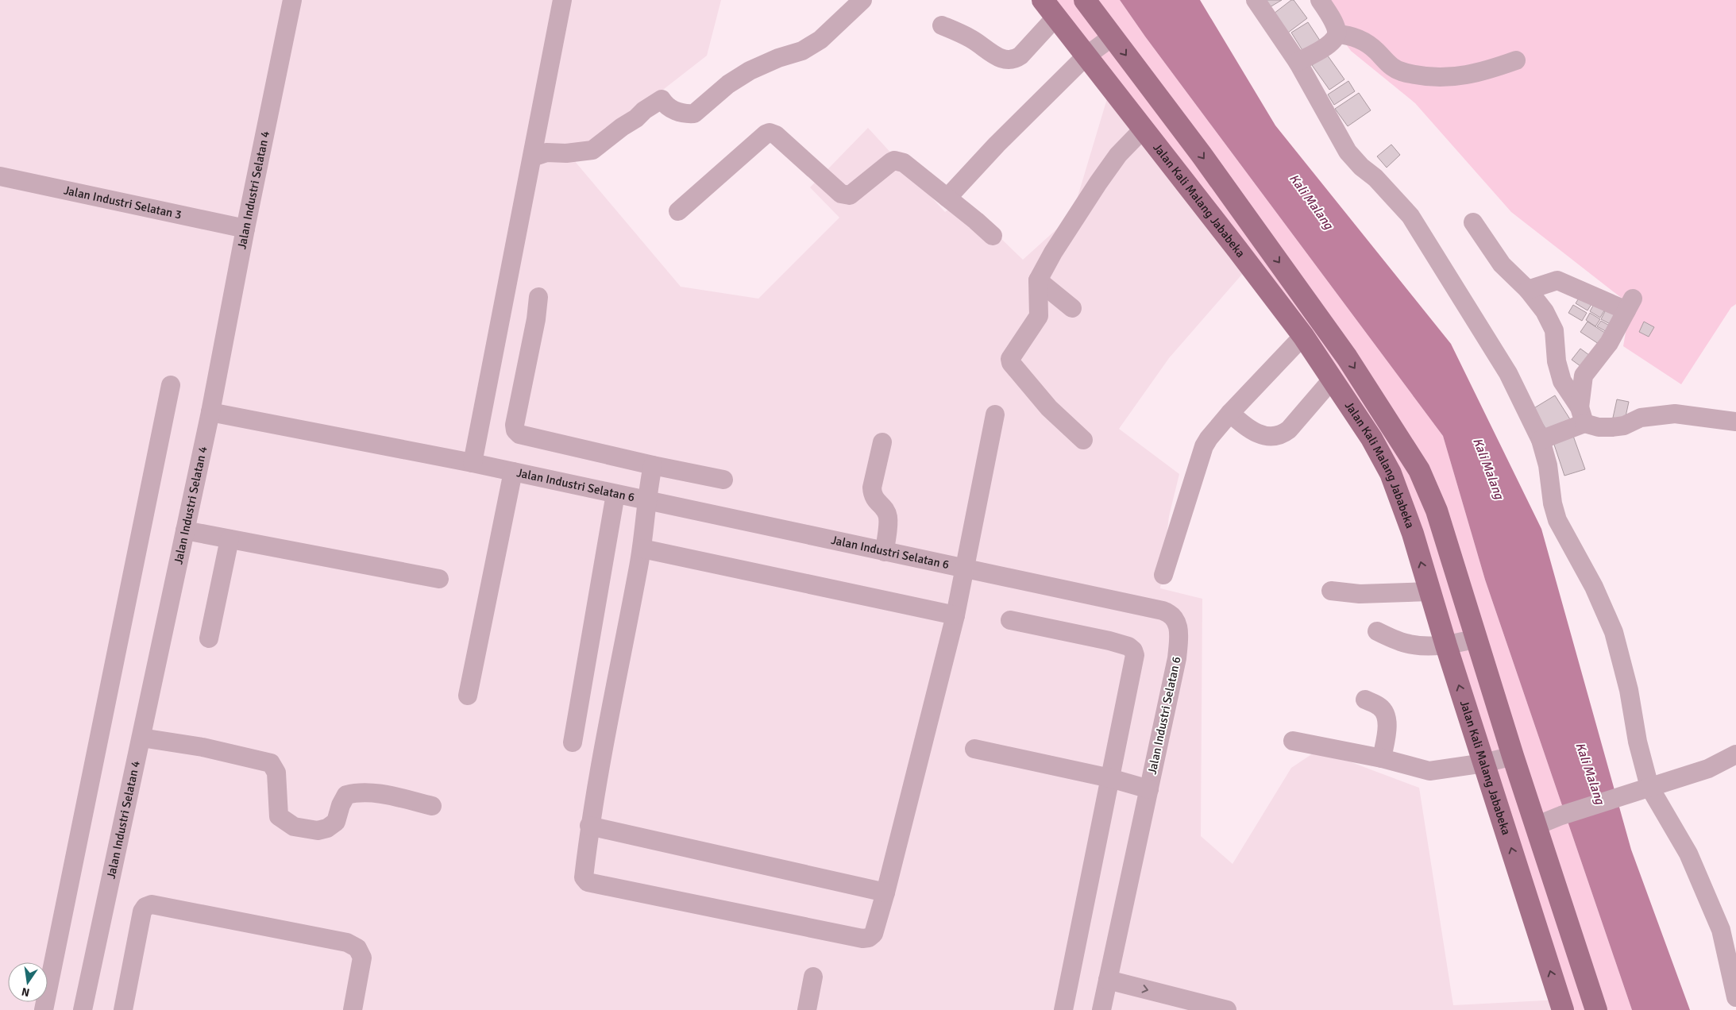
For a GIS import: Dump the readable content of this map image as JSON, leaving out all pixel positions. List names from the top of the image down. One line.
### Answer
{"streets":{"main road":["Jalan Kali Malang Jababeka"],"street":["Jalan Industri Selatan 4","Jalan Industri Selatan 3","Jalan Industri Selatan 6"]},"crossings":[["Jalan Industri Selatan 4","Jalan Industri Selatan 3"],["Jalan Industri Selatan 4","Jalan Industri Selatan 6"]],"water":["Kali Malang"],"north":"bottom"}
